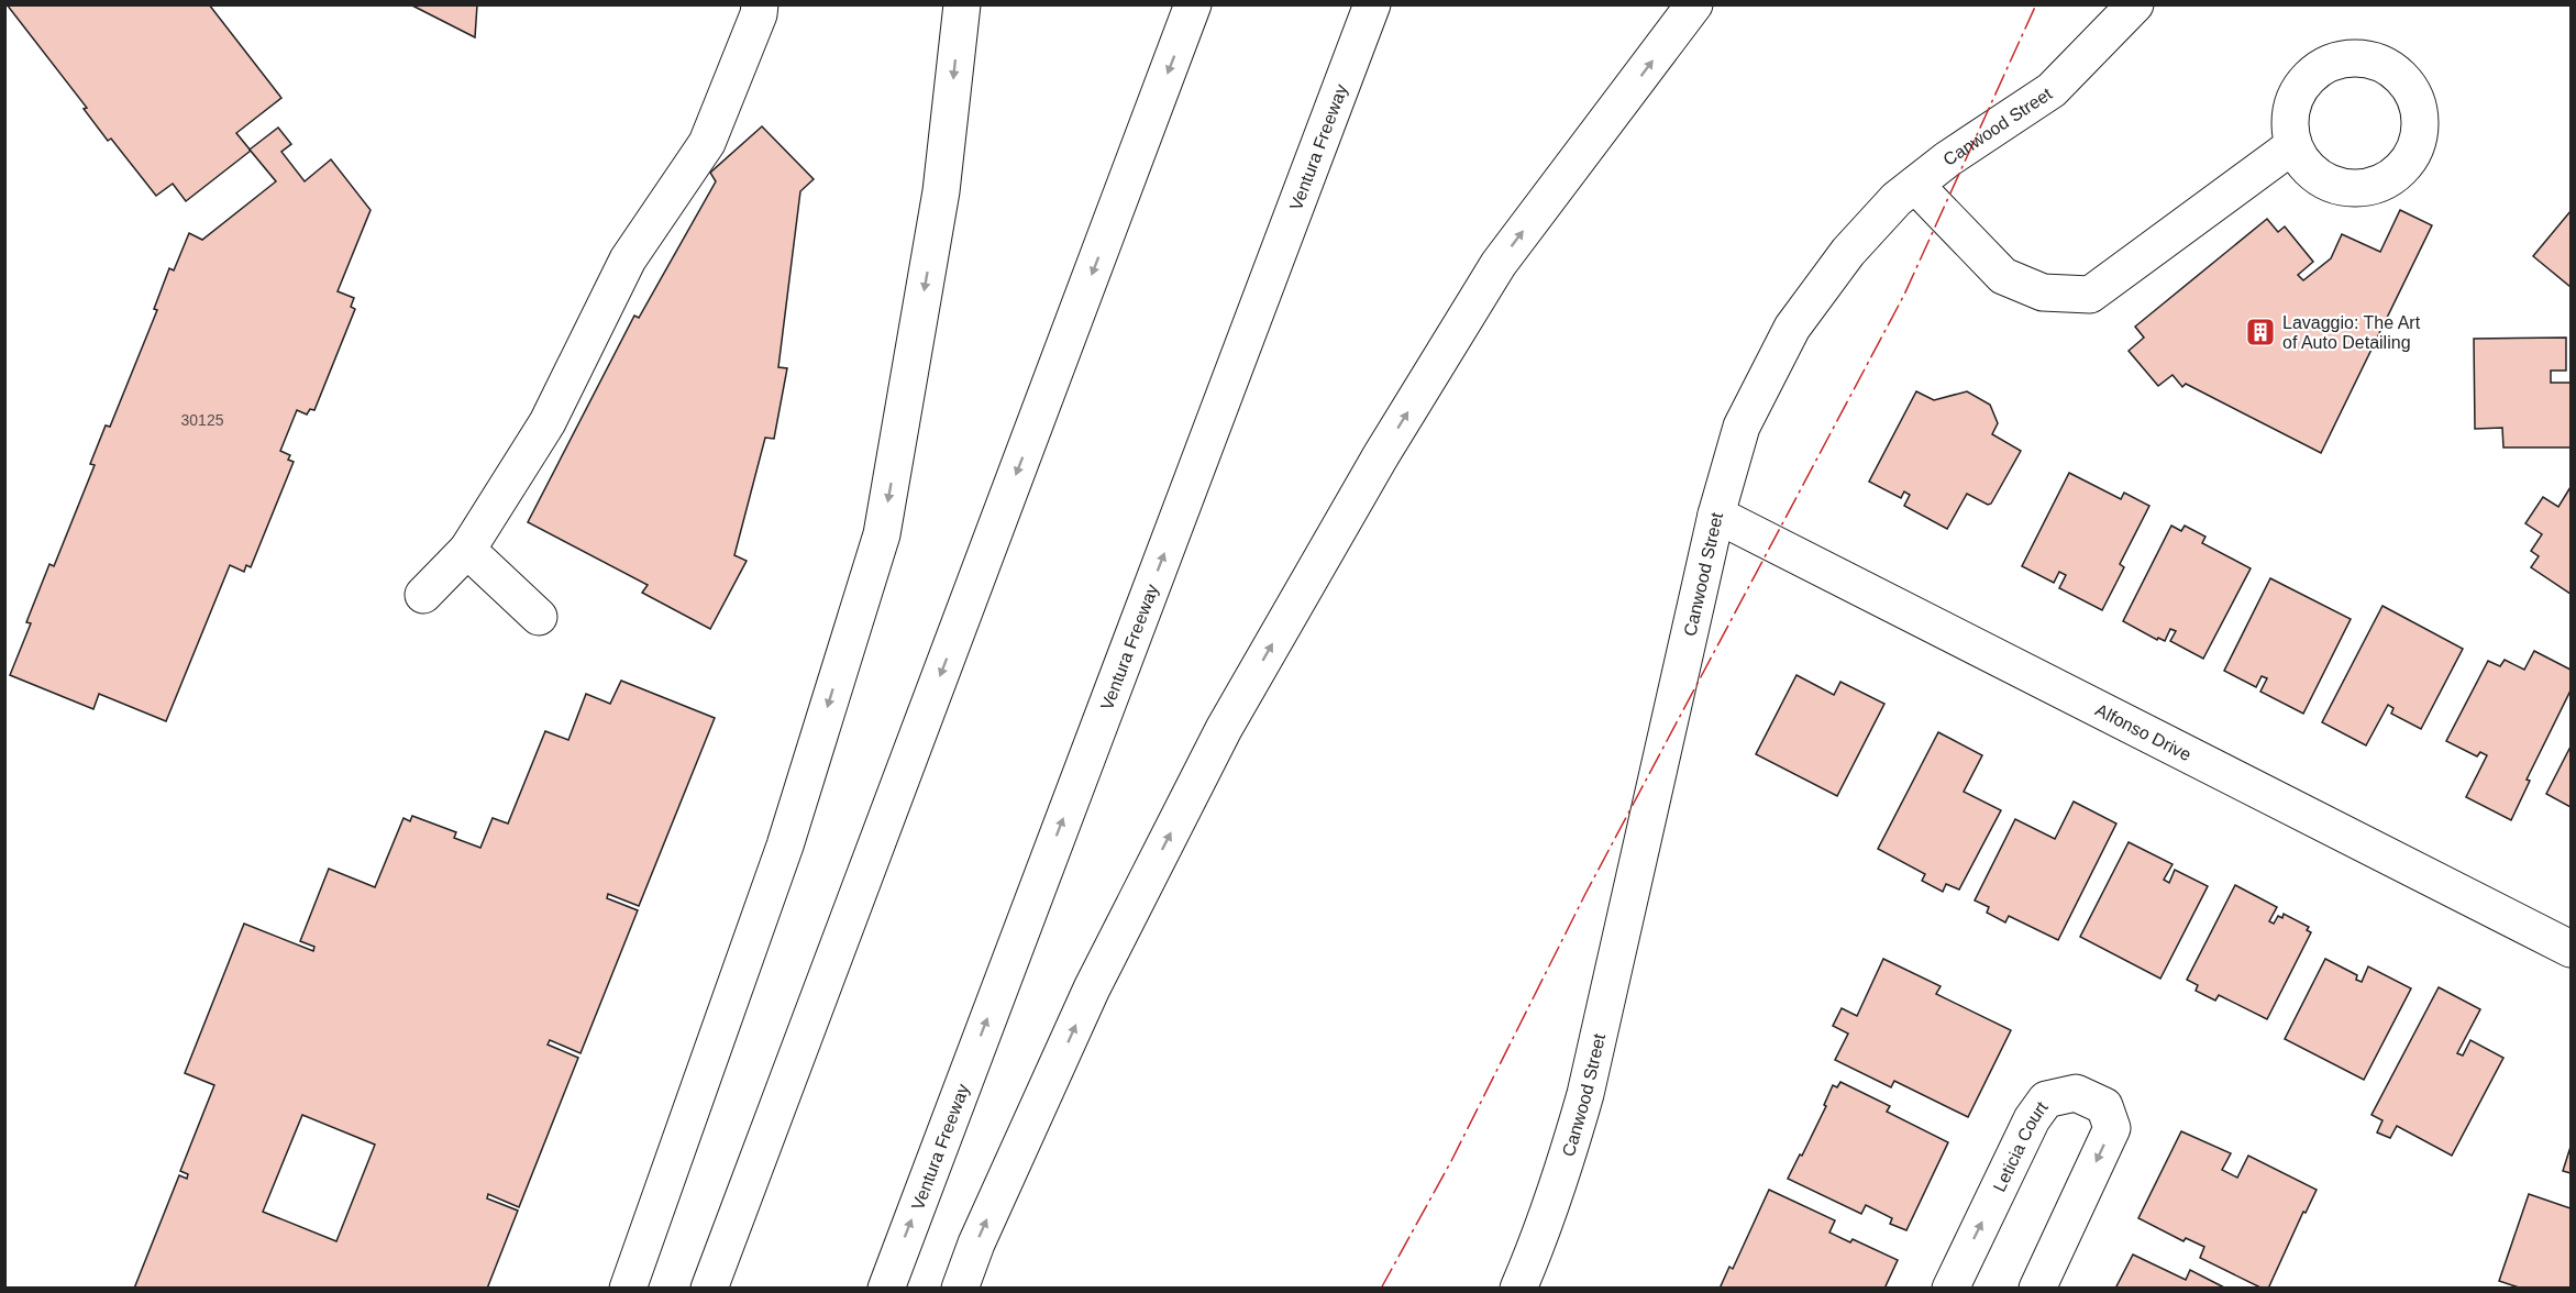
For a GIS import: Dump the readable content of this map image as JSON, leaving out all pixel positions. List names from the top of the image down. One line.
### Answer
{"streets":{"main road":["Canwood Street","Ventura Freeway","Alfonso Drive","Leticia Court"]},"crossings":[["Canwood Street","Alfonso Drive"]],"places":{"building":["Lavaggio: The Art of Auto Detailing"]},"house_numbers":["30125"]}
